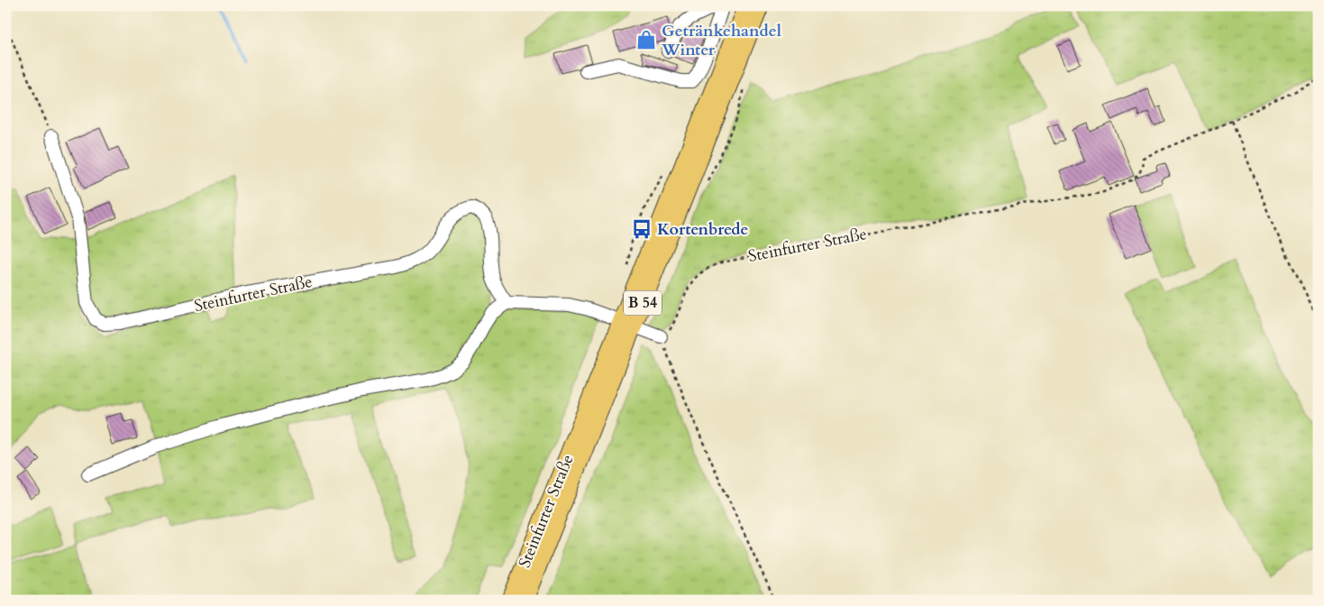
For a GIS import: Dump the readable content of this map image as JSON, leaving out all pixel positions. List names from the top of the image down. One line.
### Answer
{"streets":{"main road":["Steinfurter Straße","B 54"]},"places":{"shop":["Getränkehandel Winter"],"bus stop":["Kortenbrede"]}}
